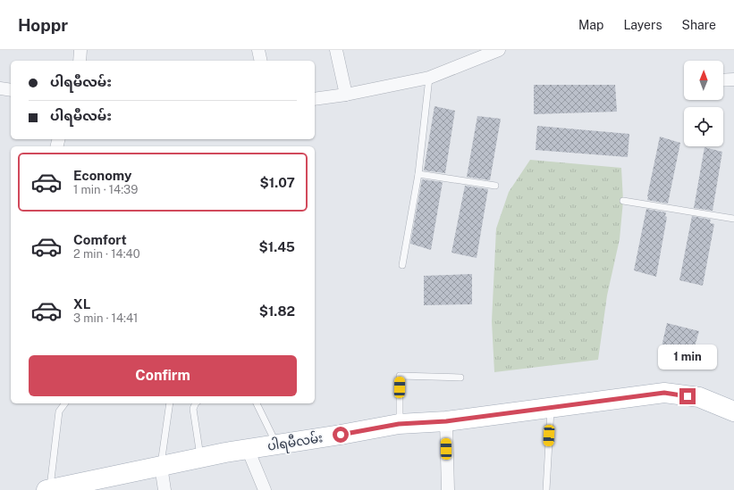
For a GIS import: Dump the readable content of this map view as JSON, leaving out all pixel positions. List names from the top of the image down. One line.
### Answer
{"streets":{"main road":["ပါရမီလမ်း"]},"north":"top","page":{"header":"Hoppr","nav":["Map","Layers","Share"],"banner":["ပါရမီလမ်း","ပါရမီလမ်း"],"list":[{"name":"Economy","note":"1 min · 14:39","value":"$1.07"},{"name":"Comfort","note":"2 min · 14:40","value":"$1.45"},{"name":"XL","note":"3 min · 14:41","value":"$1.82"}],"bubble":"1 min","buttons":"Confirm"}}
